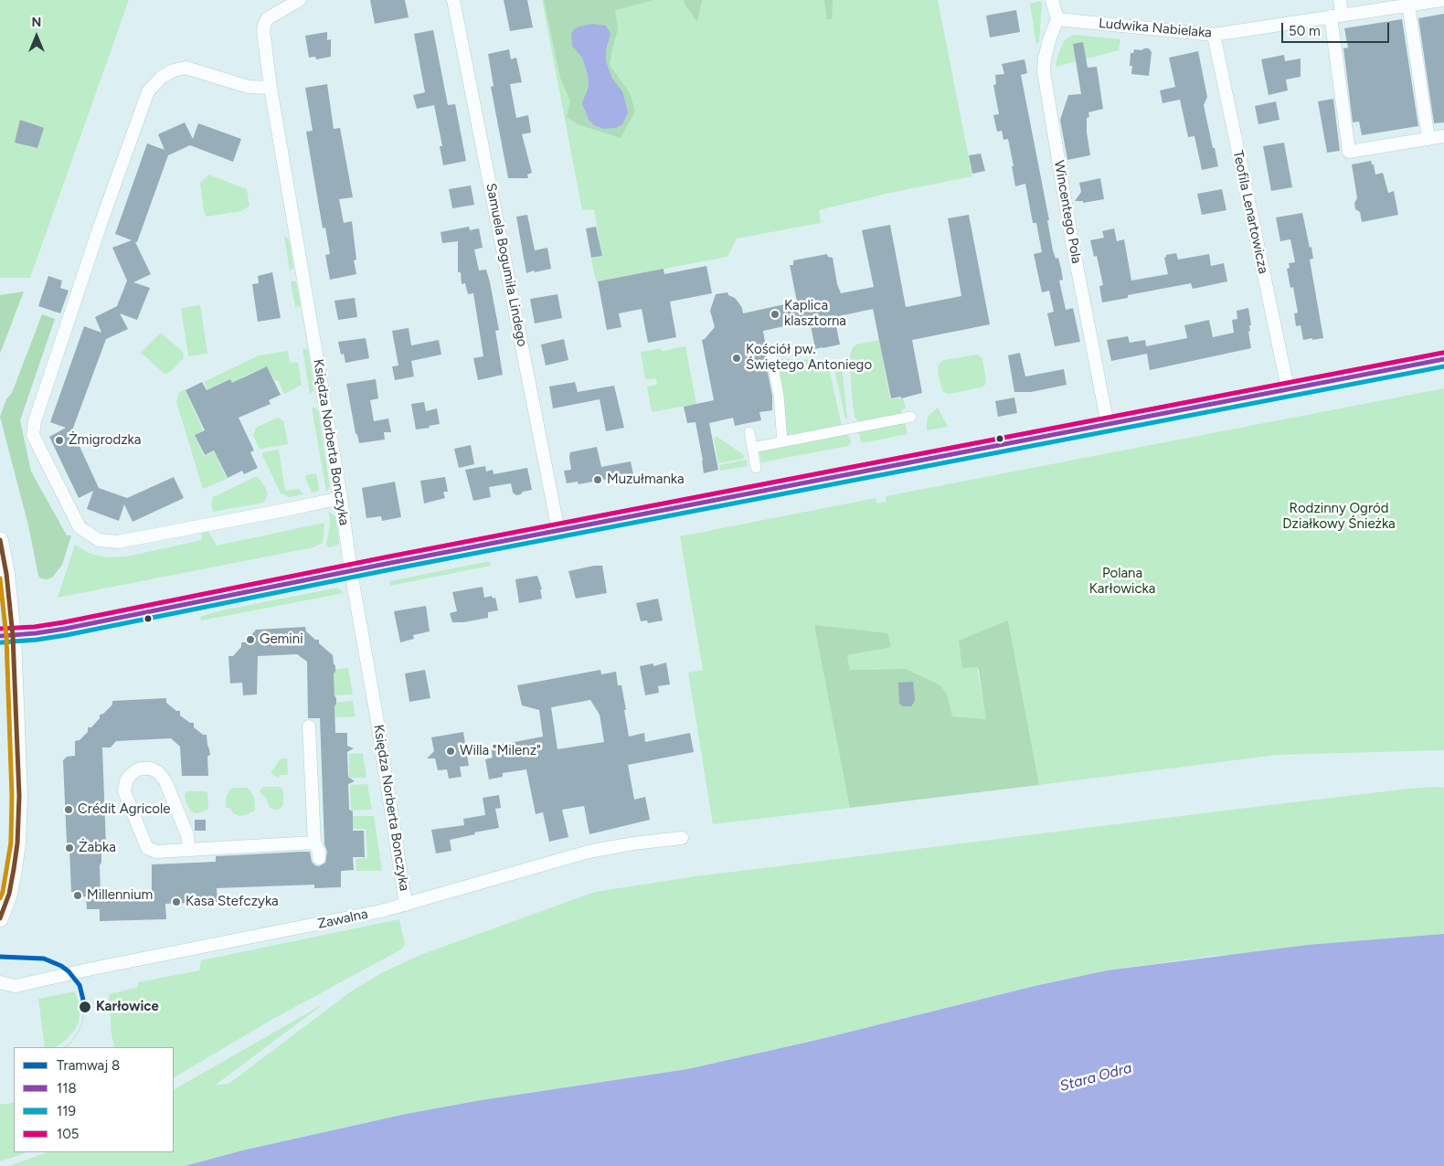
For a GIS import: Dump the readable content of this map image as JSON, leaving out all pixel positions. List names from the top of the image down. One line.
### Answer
{"streets":{"street":["Ludwika Nabielaka","Wincentego Pola","Teofila Lenartowicza","Samuela Bogumiła Lindego","Księdza Norberta Bonczyka","Zawalna"]},"crossings":[["Ludwika Nabielaka","Wincentego Pola"],["Ludwika Nabielaka","Teofila Lenartowicza"],["Księdza Norberta Bonczyka","Zawalna"]],"water":["Stara Odra"],"parks":["Rodzinny Ogród Działkowy Śnieżka","Polana Karłowicka"],"places":["Kaplica klasztorna","Kościół pw. Świętego Antoniego","Żmigrodzka","Muzułmanka","Gemini","Willa \"Milenz\"","Crédit Agricole","Żabka","Millennium","Kasa Stefczyka","Karłowice"],"lines":["transit line 105","transit line 118","transit line 119","tram line 8"],"legend":["Tramwaj 8","118","119","105"],"scale_bar":"50 m","north":"top"}
